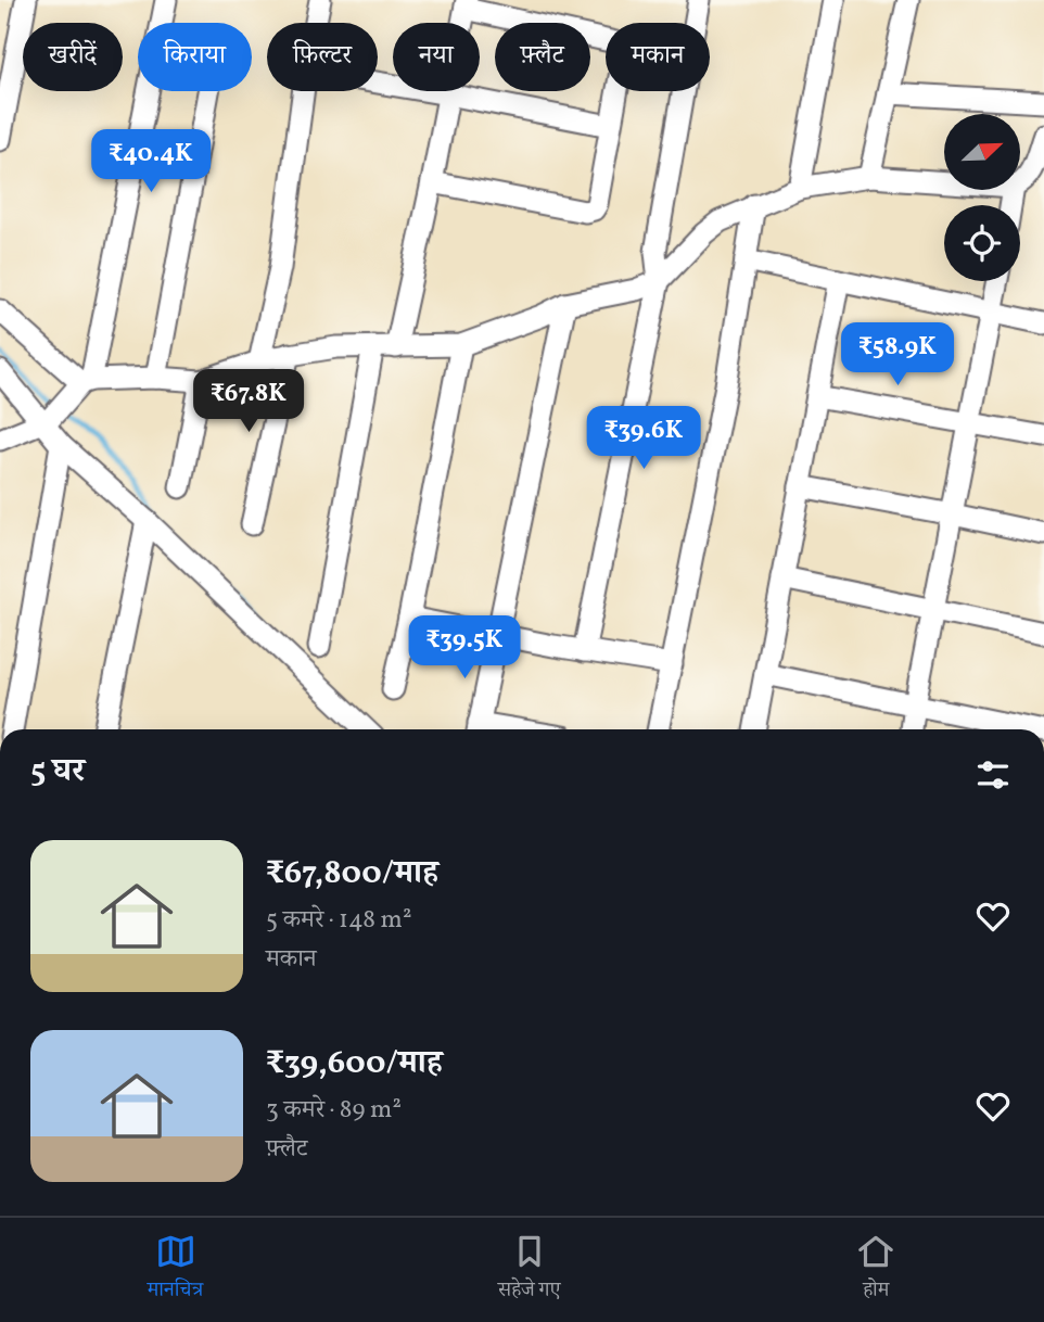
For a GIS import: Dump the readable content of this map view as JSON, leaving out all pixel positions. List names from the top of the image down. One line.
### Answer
{"north":"top right","page":{"chip":["खरीदें","किराया","फ़िल्टर","नया","फ़्लैट","मकान"],"price":["₹40.4K","₹58.9K","₹67.8K","₹39.6K","₹39.5K"],"heading":"5 घर","list":[{"name":"₹67,800/माह","note":"5 कमरे · 148 m² · मकान"},{"name":"₹39,600/माह","note":"3 कमरे · 89 m² · फ़्लैट"}],"tabs":["मानचित्र","सहेजे गए","होम"]}}
